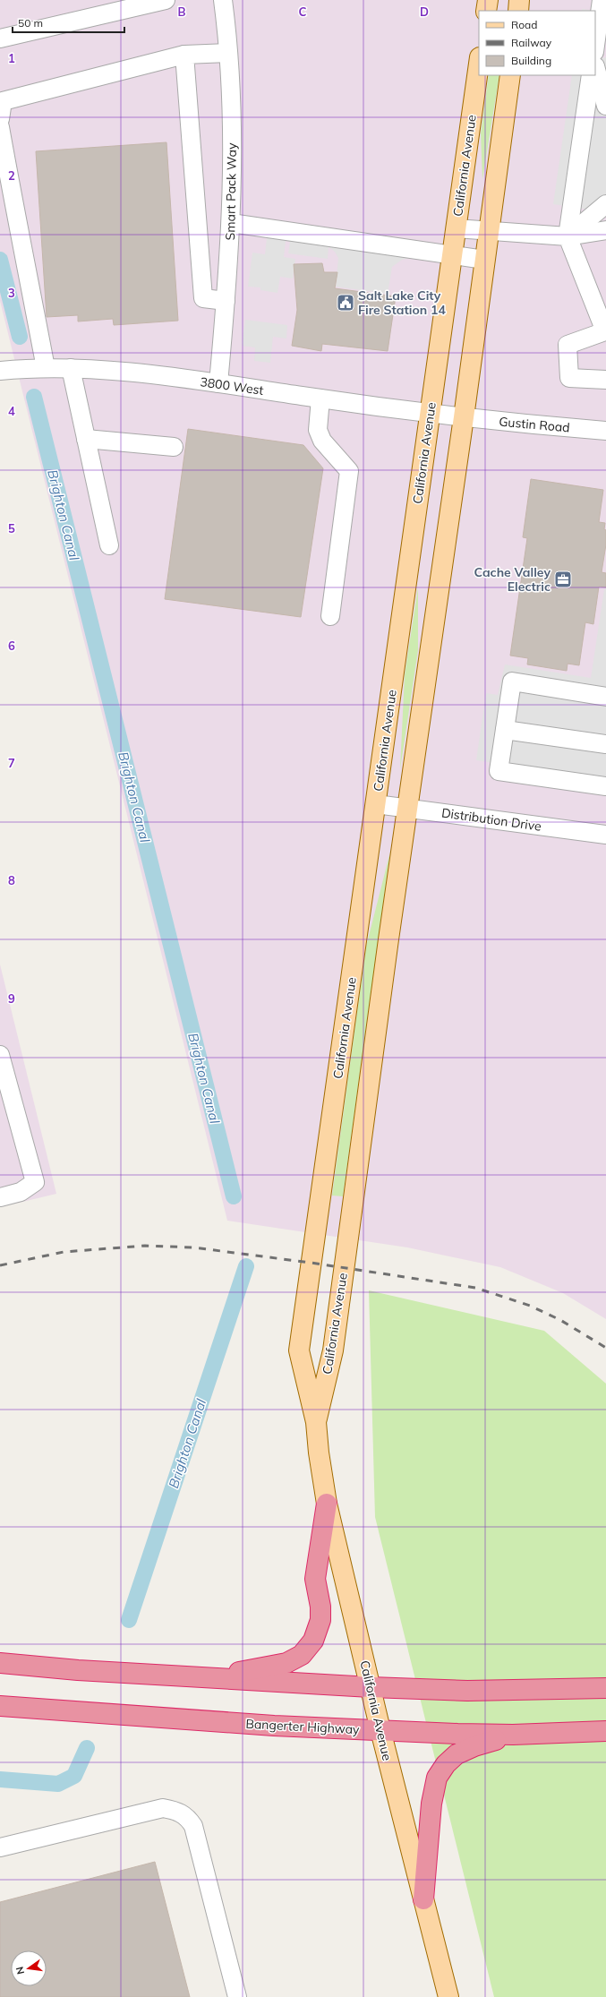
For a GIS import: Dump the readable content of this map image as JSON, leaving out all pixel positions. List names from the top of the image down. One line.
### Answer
{"streets":{"highway":["Bangerter Highway"],"main road":["California Avenue"],"street":["Smart Pack Way","3800 West","Gustin Road","Distribution Drive"]},"crossings":[["California Avenue","3800 West"],["California Avenue","Gustin Road"],["California Avenue","Distribution Drive"],["California Avenue","Bangerter Highway"],["Smart Pack Way","3800 West"],["3800 West","Gustin Road"]],"water":["Brighton Canal"],"places":{"public building":["Salt Lake City Fire Station 14"],"office":["Cache Valley Electric"]},"legend":["Road","Railway","Building"],"scale_bar":"50 m","north":"left","grid":{"columns":["B","C","D"],"rows":["1","2","3","4","5","6","7","8","9"]}}
